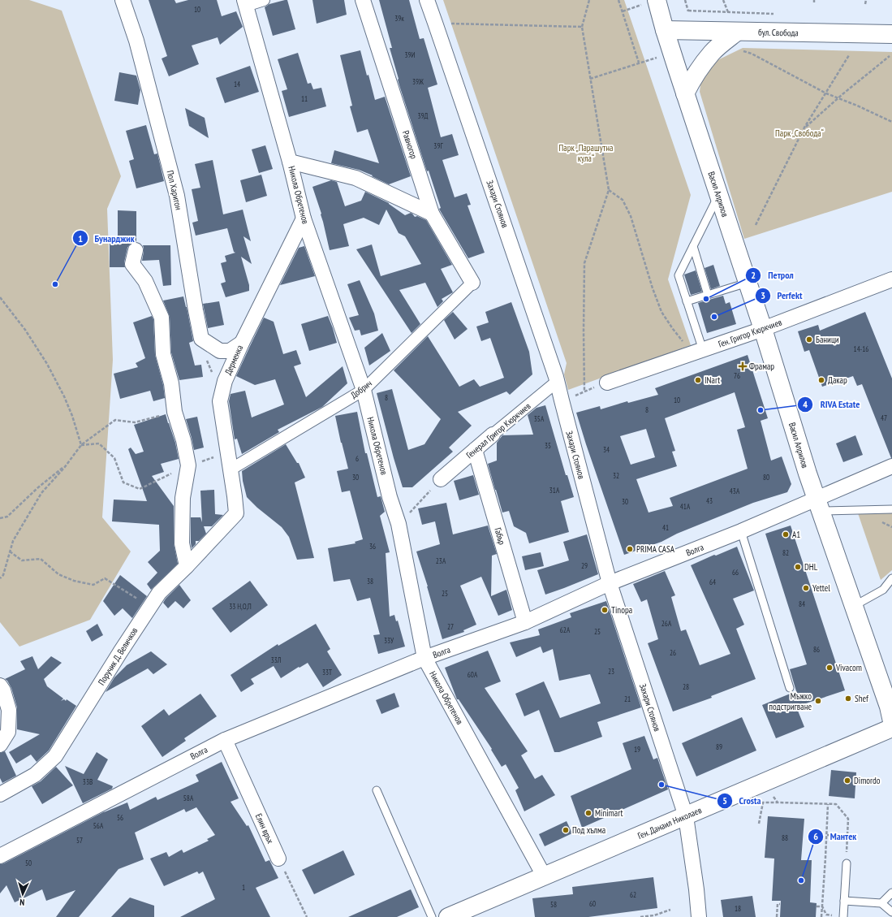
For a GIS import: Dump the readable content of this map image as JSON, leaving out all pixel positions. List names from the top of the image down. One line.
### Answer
{"streets":{"main road":["бул. Свобода","Васил Априлов","Ген. Данаил Николаев"],"street":["Равногор","Поп Харитон","Никола Обретенов","Захари Стоянов","Ген. Григор Кюркчиев","Дерменка","Добрич","Генерал Григор Кюркчиев","Габър","Волга","Поручик Д. Величков","Елин връх"]},"crossings":[["бул. Свобода","Васил Априлов"],["Равногор","Добрич"],["Поп Харитон","Дерменка"],["Васил Априлов","Ген. Григор Кюркчиев"],["Васил Априлов","Волга"],["Никола Обретенов","Дерменка"],["Никола Обретенов","Добрич"],["Никола Обретенов","Волга"],["Никола Обретенов","Ген. Данаил Николаев"],["Захари Стоянов","Генерал Григор Кюркчиев"],["Захари Стоянов","Волга"],["Захари Стоянов","Ген. Данаил Николаев"],["Дерменка","Добрич"],["Дерменка","Поручик Д. Величков"],["Генерал Григор Кюркчиев","Габър"],["Габър","Волга"],["Волга","Елин връх"]],"parks":["Парк „Свобода“","Парк „Парашутна кула“"],"places":{"other":["Бунарджик","Петрол","Perfekt","Баници","INart","Дакар","RIVA Estate","A1","PRIMA CASA","DHL","Yettel","Tinopa","Vivacom","Shef","Мъжко подстригване","Dimordo","Crosta","Minimart","Под хълма","Мантек"],"health":["Фрамар"]},"house_numbers":["10","39к","39И","39Ж","14","11","39Д","39Г","14-16","76","8","10","8","47","35А","35","34","6","32","30","80","31А","43А","43","30","41А","41","36","82","23А","29","66","38","64","25","84","33 Н,О,П","26А","27","62А","25","33У","86","26","33Л","23","33Т","60А","28","21","89","19","33В","58А","56","56А","88","57","50","1","62","60","58","18"],"north":"bottom"}
